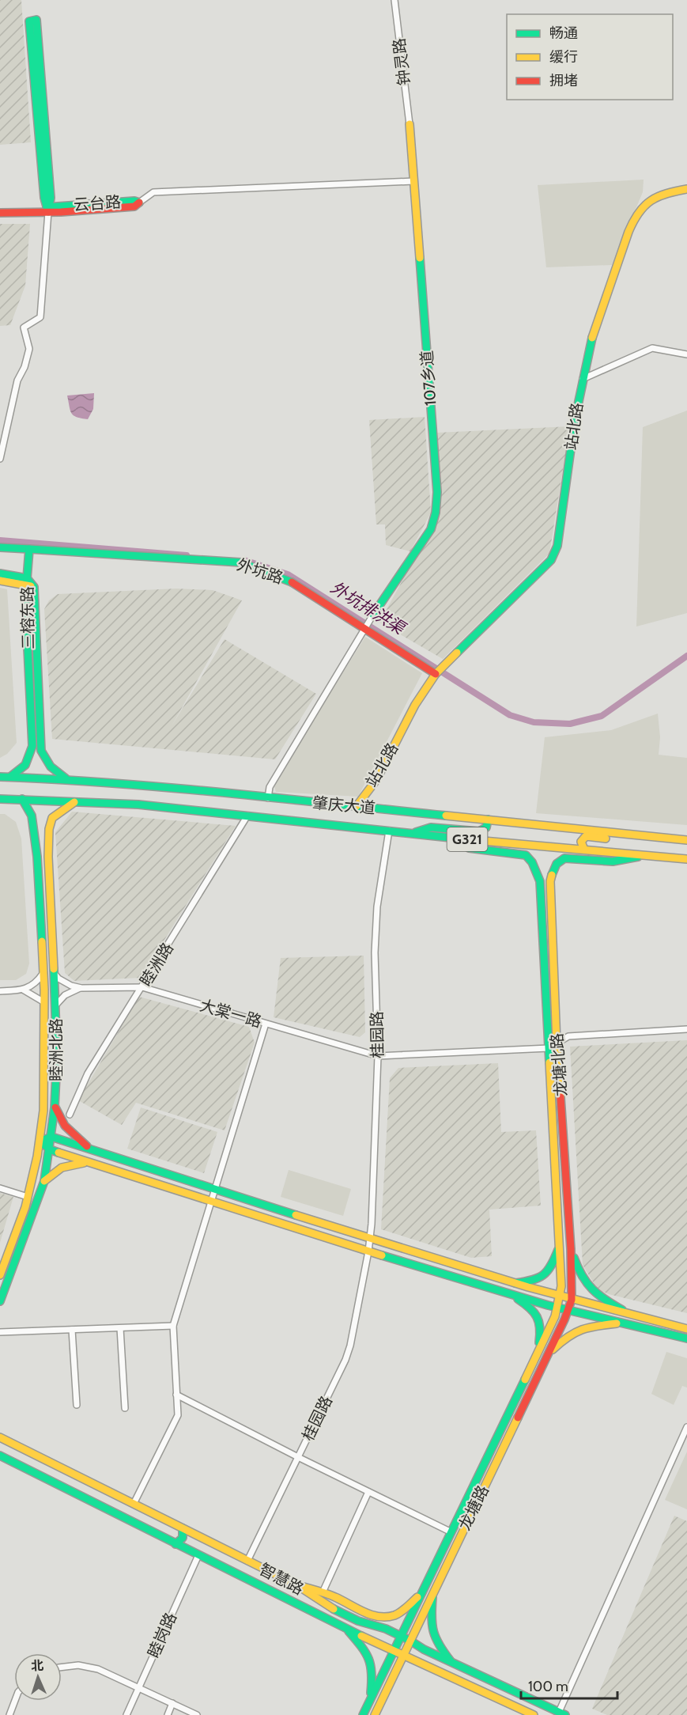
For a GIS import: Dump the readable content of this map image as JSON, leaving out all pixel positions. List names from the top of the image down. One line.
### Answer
{"streets":{"main road":["云台路","107乡道","站北路","外坑路","三榕东路","肇庆大道","G321","睦洲北路","龙塘北路","龙塘路","智慧路"],"street":["钟灵路","睦洲路","大棠一路","桂园路","睦岗路"]},"crossings":[["钟灵路","107乡道"],["站北路","外坑路"],["站北路","肇庆大道"],["三榕东路","肇庆大道"],["肇庆大道","G321"],["肇庆大道","睦洲路"],["肇庆大道","桂园路"],["肇庆大道","龙塘北路"],["G321","睦洲路"],["G321","睦洲北路"],["睦洲路","大棠一路"],["大棠一路","桂园路"],["大棠一路","龙塘北路"],["桂园路","智慧路"],["龙塘北路","龙塘路"],["龙塘北路","智慧路"],["龙塘路","智慧路"],["智慧路","睦岗路"]],"water":["外坑排洪渠"],"legend":["畅通","缓行","拥堵"],"scale_bar":"100 m","north":"top"}
